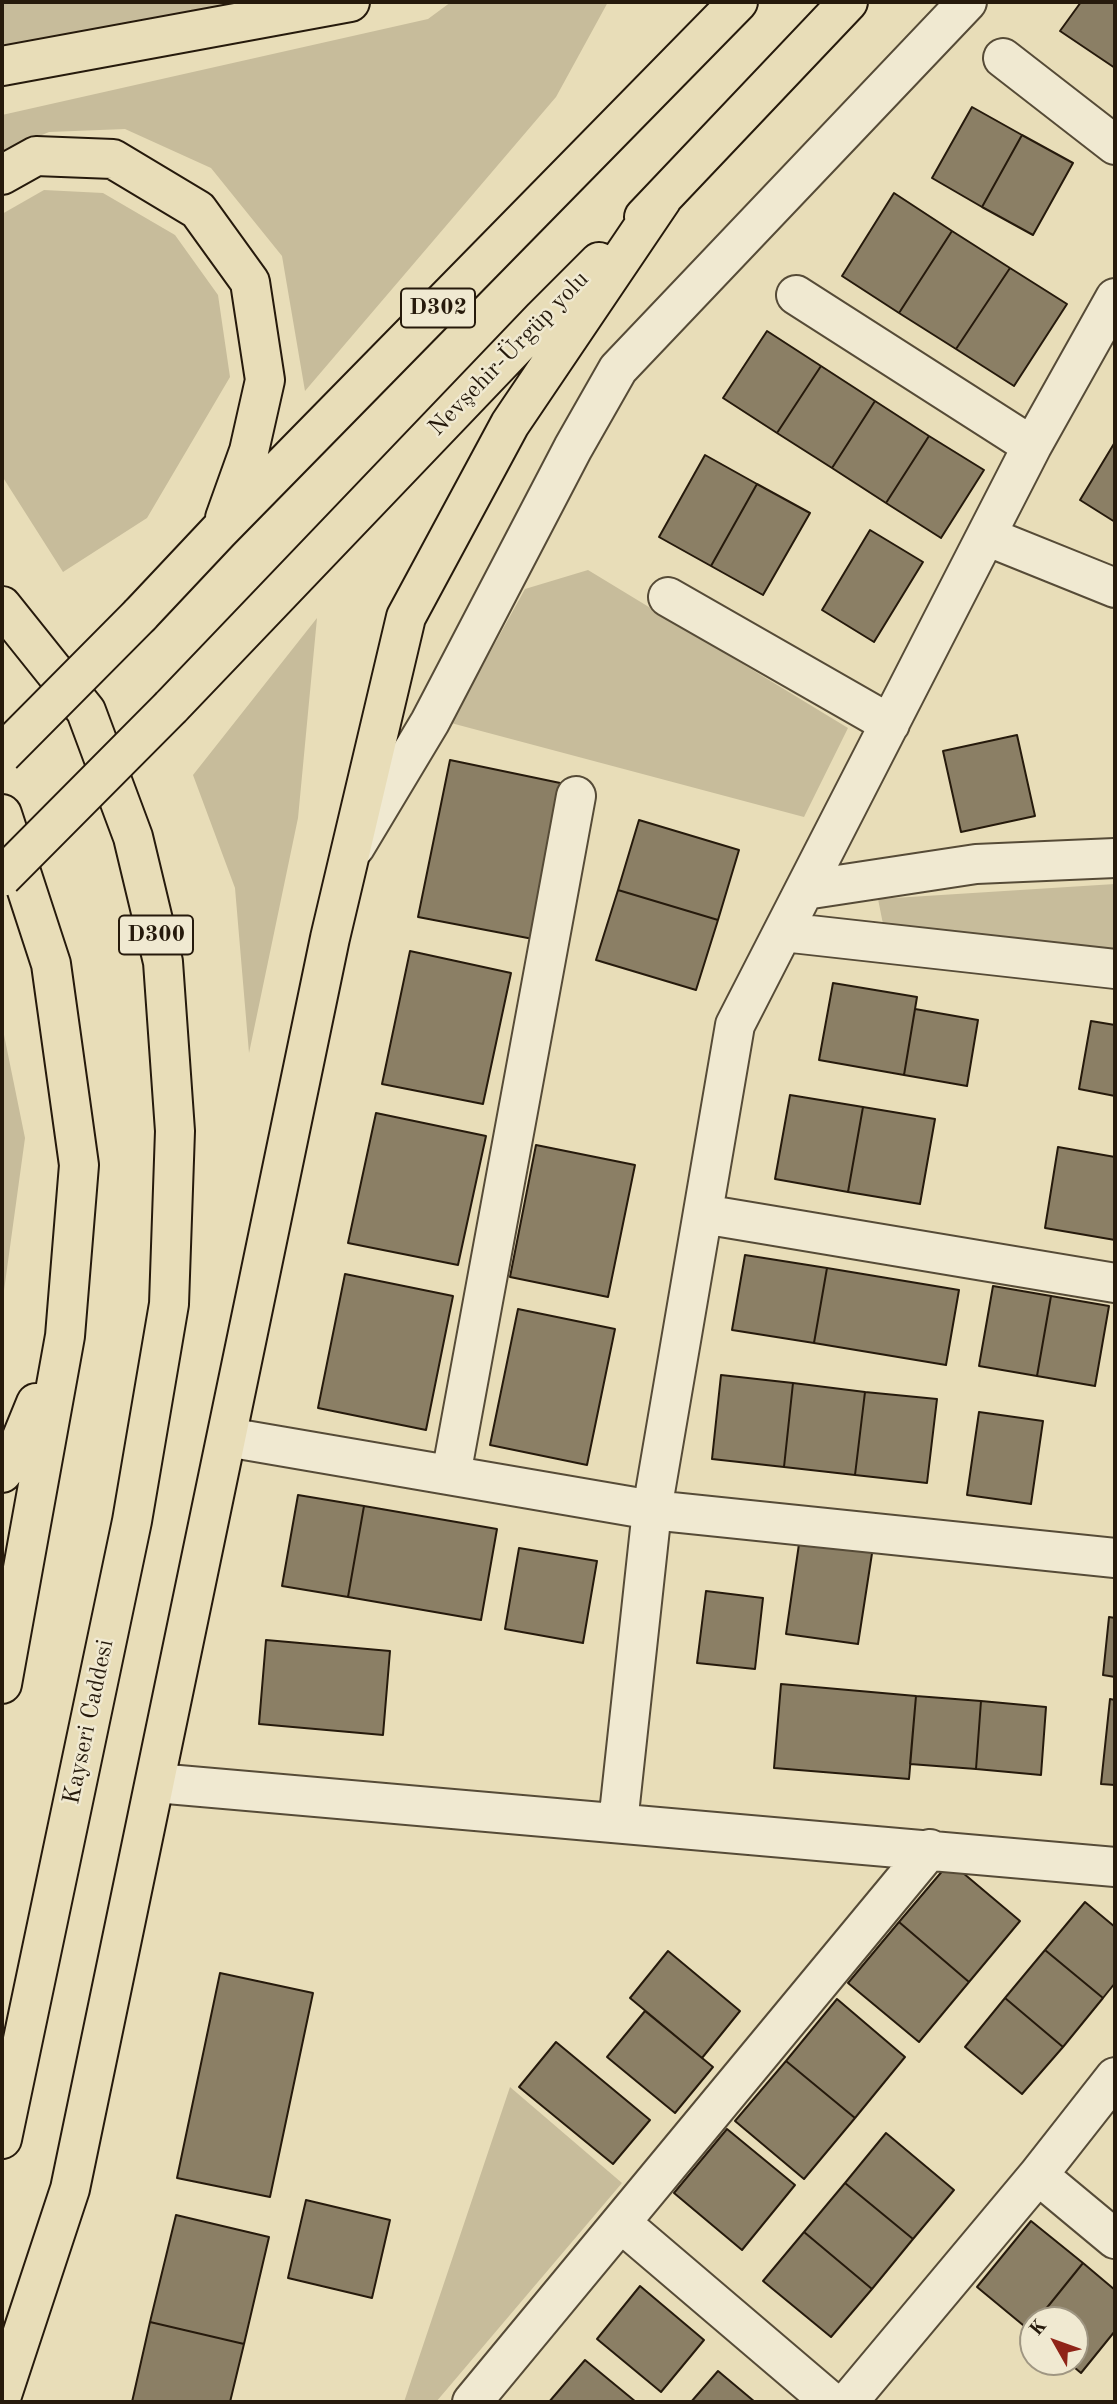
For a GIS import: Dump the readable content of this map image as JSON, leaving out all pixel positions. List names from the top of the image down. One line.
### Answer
{"streets":{"highway":["D302","Nevşehir-Ürgüp yolu","D300","Kayseri Caddesi"]},"north":"top left"}
